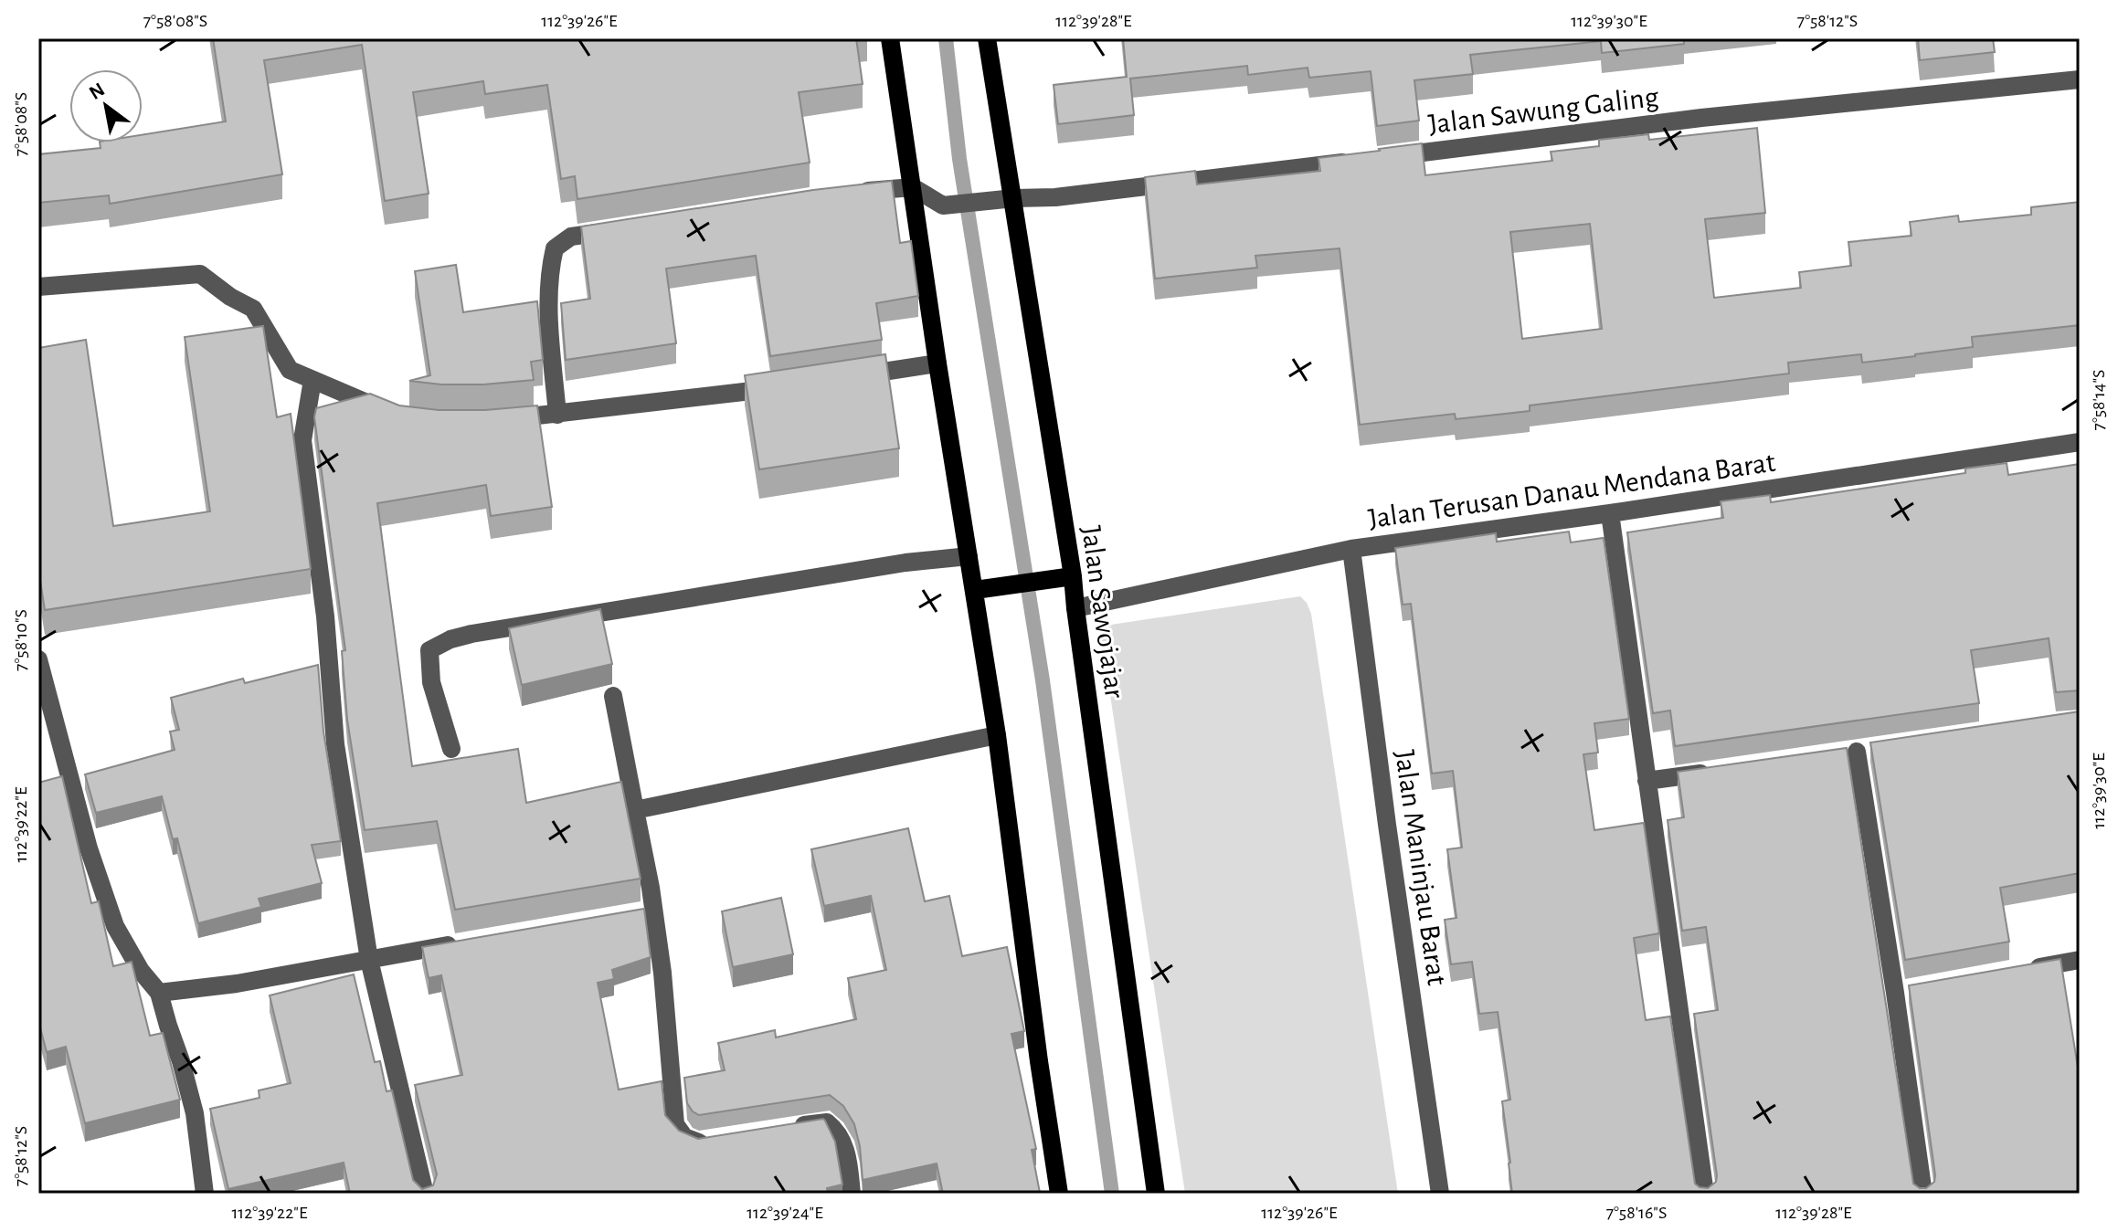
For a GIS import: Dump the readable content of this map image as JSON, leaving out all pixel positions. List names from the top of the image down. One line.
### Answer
{"streets":{"main road":["Jalan Sawojajar"],"street":["Jalan Sawung Galing","Jalan Terusan Danau Mendana Barat","Jalan Maninjau Barat"]},"crossings":[["Jalan Terusan Danau Mendana Barat","Jalan Sawojajar"],["Jalan Terusan Danau Mendana Barat","Jalan Maninjau Barat"]],"north":"top left","coordinates":["7°58'08\"S","112°39'26\"E","112°39'28\"E","112°39'30\"E","7°58'12\"S","7°58'14\"S","7°58'10\"S","112°39'22\"E","112°39'24\"E","7°58'16\"S"]}
